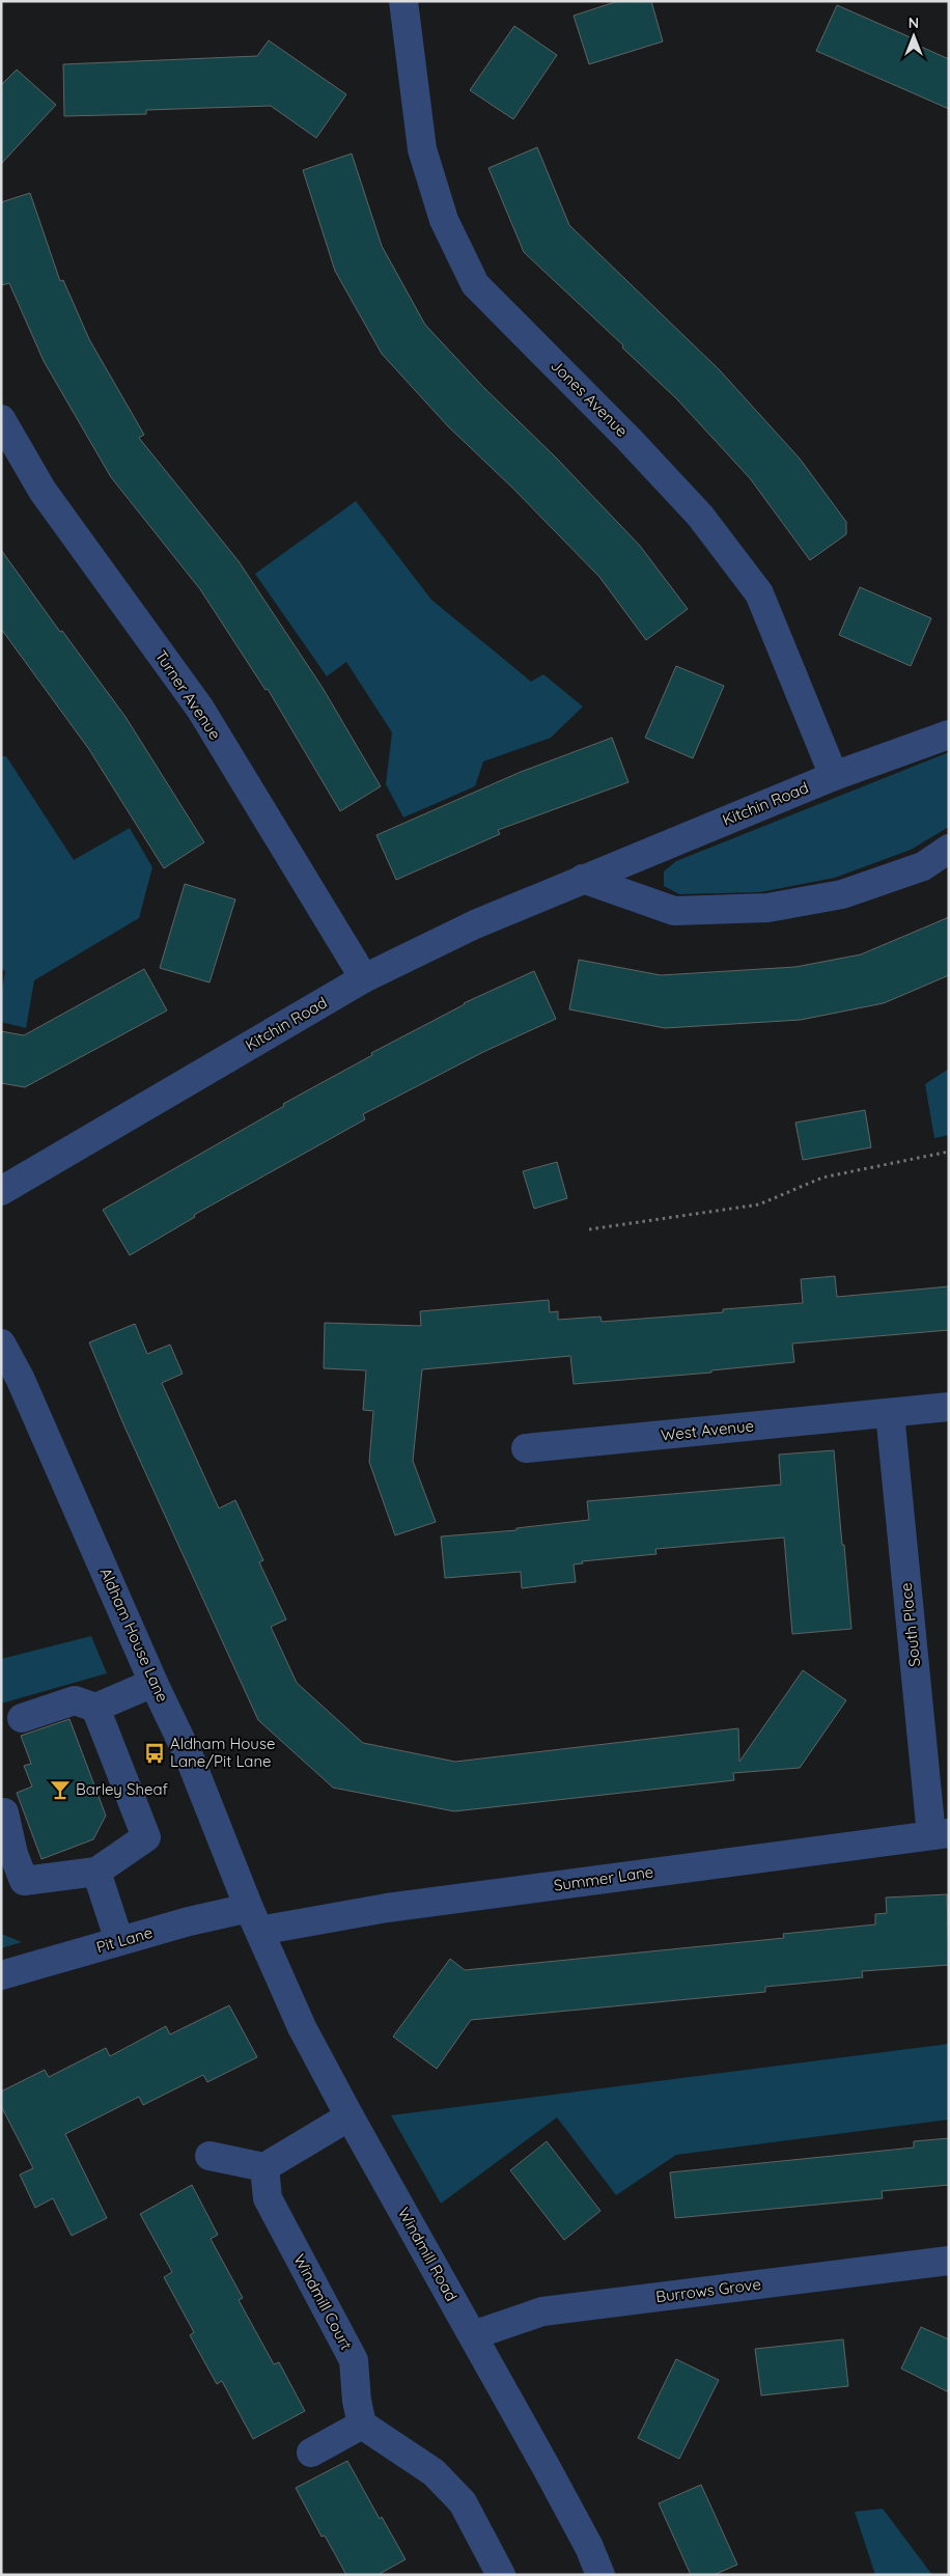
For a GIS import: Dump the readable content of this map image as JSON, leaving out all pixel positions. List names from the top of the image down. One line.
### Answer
{"streets":{"street":["Jones Avenue","Turner Avenue","Kitchin Road","West Avenue","South Place","Aldham House Lane","Summer Lane","Pit Lane","Windmill Road","Burrows Grove","Windmill Court"]},"crossings":[["Jones Avenue","Kitchin Road"],["Turner Avenue","Kitchin Road"],["West Avenue","South Place"],["South Place","Summer Lane"],["Aldham House Lane","Summer Lane"],["Aldham House Lane","Pit Lane"],["Aldham House Lane","Windmill Road"],["Summer Lane","Pit Lane"],["Summer Lane","Windmill Road"],["Pit Lane","Windmill Road"],["Windmill Road","Burrows Grove"]],"places":{"bus stop":["Aldham House Lane/Pit Lane"],"bar":["Barley Sheaf"]},"north":"top"}
